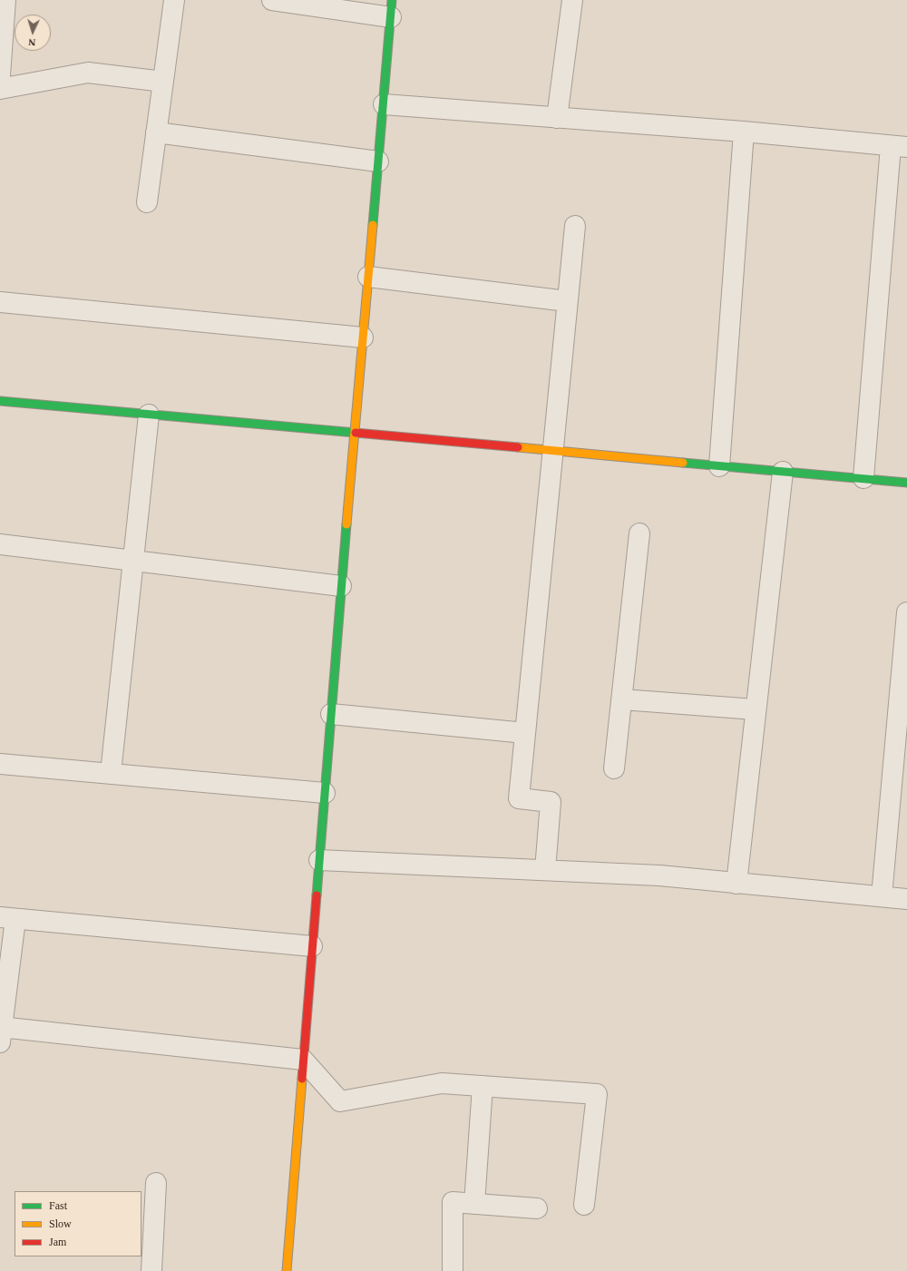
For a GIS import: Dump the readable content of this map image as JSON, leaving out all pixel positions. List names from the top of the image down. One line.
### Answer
{"legend":["Fast","Slow","Jam"],"north":"bottom"}
